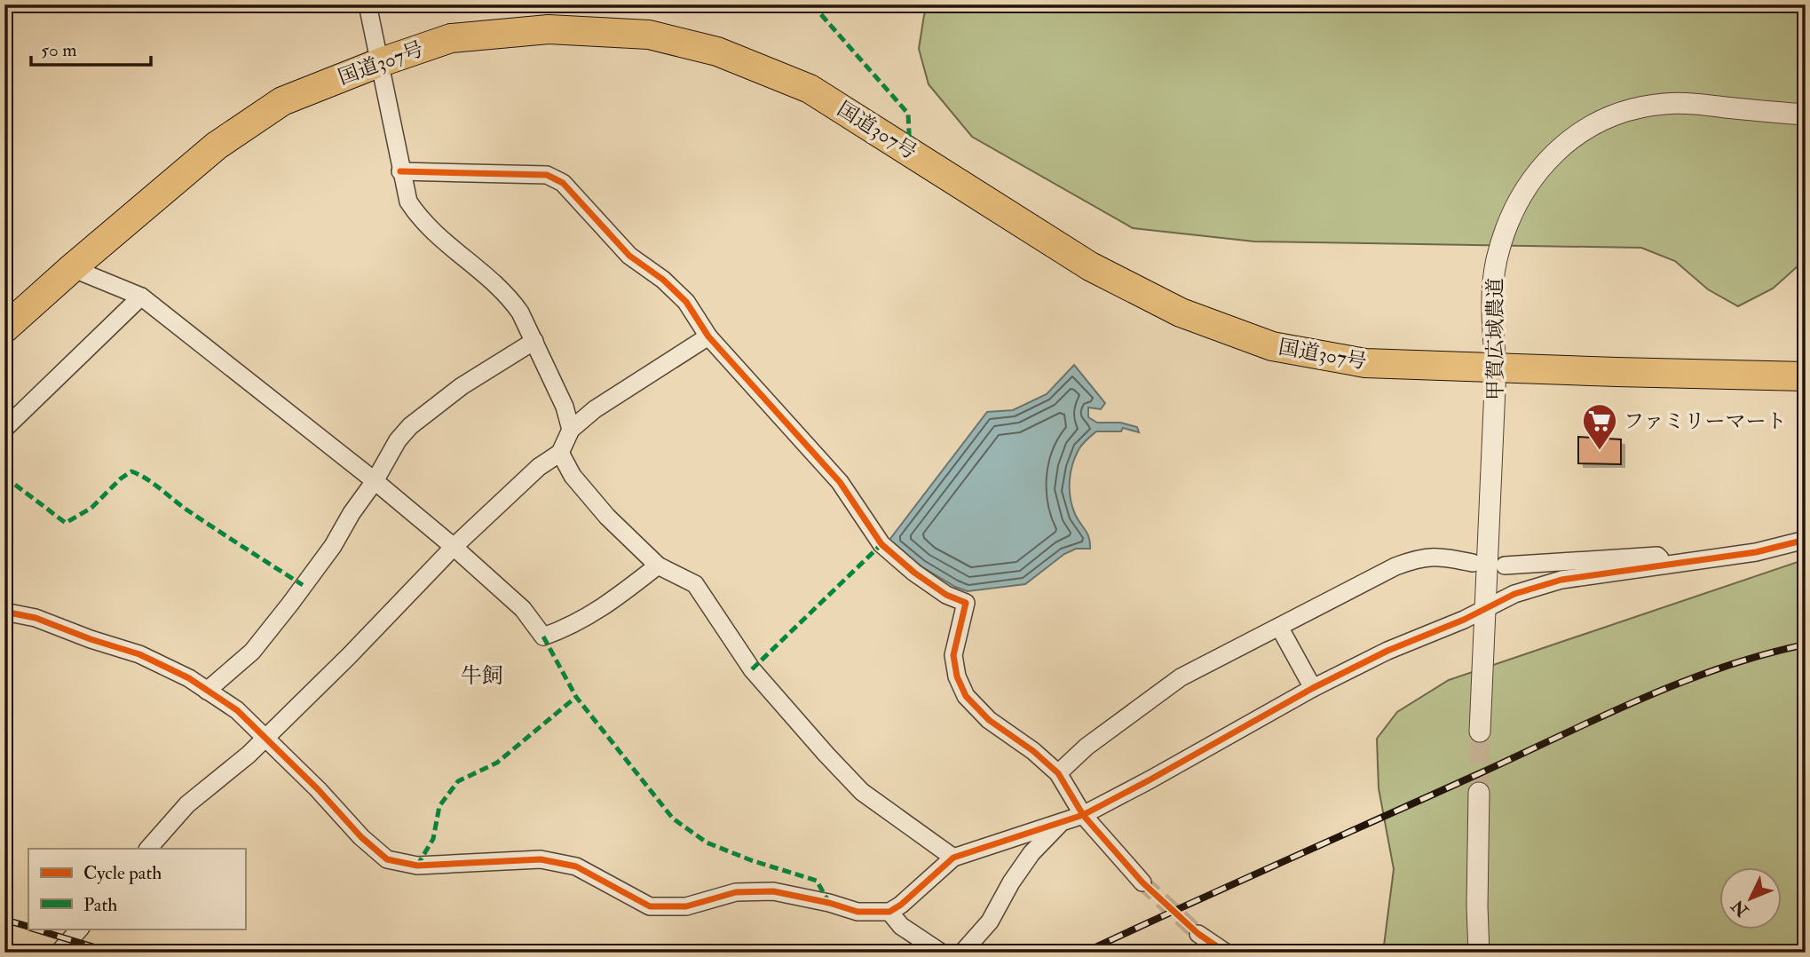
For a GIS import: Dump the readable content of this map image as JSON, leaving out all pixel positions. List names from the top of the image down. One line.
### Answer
{"streets":{"highway":["国道307号"],"street":["甲賀広域農道"]},"crossings":[["国道307号","甲賀広域農道"]],"districts":["牛飼"],"places":{"supermarket":["ファミリーマート"]},"legend":["Cycle path","Path"],"scale_bar":"50 m","north":"bottom left"}
